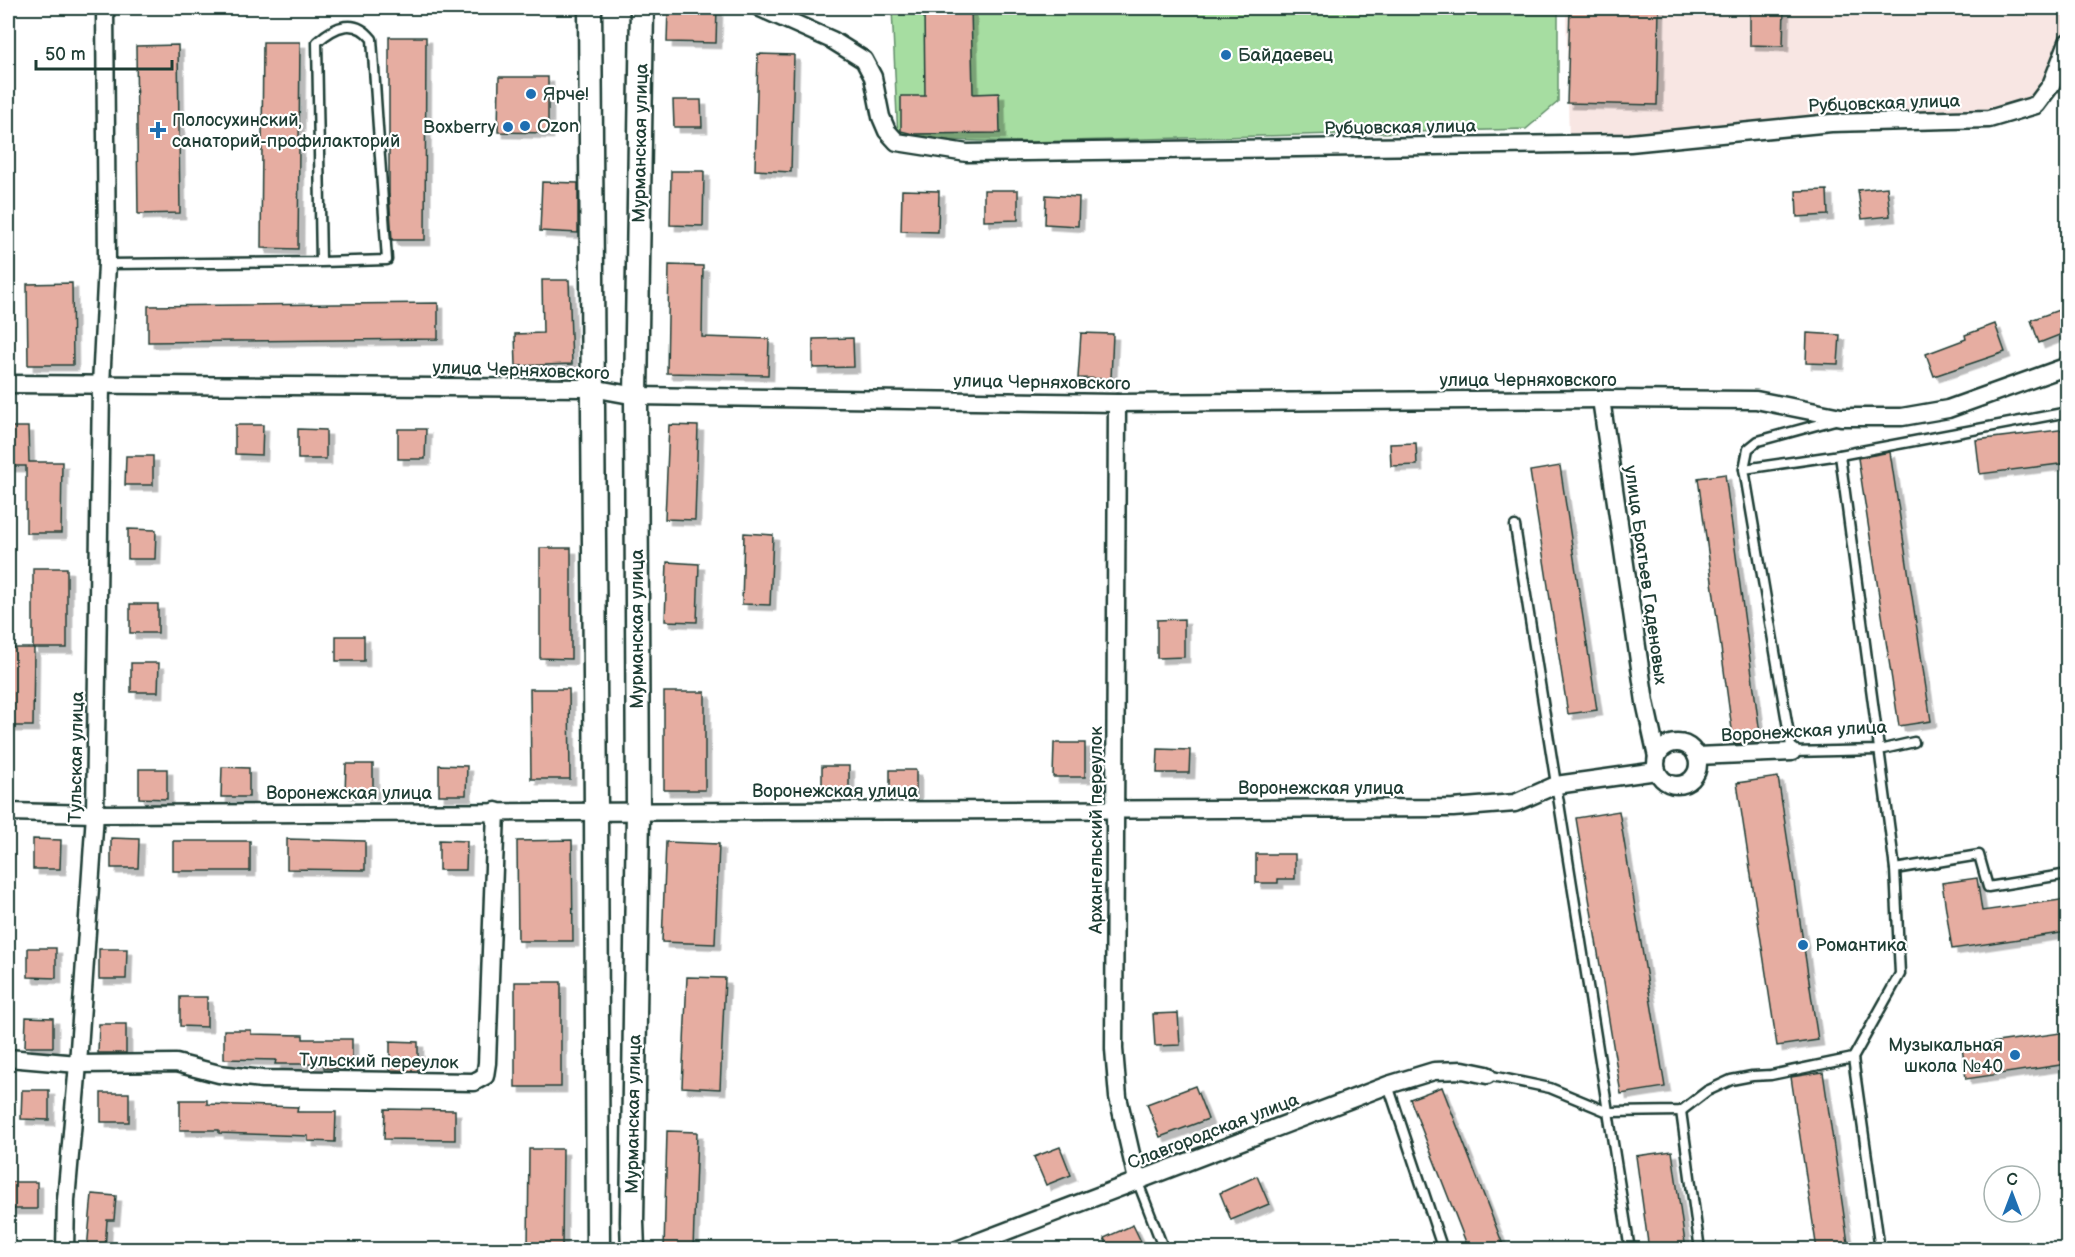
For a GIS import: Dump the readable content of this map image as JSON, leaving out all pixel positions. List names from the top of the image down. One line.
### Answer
{"streets":{"main road":["Мурманская улица"],"street":["Рубцовская улица","улица Черняховского","улица Братьев Гаденовых","Воронежская улица","Тульская улица","Архангельский переулок","Тульский переулок","Славгородская улица"]},"crossings":[["Мурманская улица","улица Черняховского"],["Мурманская улица","Воронежская улица"],["улица Черняховского","улица Братьев Гаденовых"],["улица Черняховского","Тульская улица"],["улица Черняховского","Архангельский переулок"],["улица Братьев Гаденовых","Воронежская улица"],["Воронежская улица","Тульская улица"],["Воронежская улица","Архангельский переулок"],["Воронежская улица","Тульский переулок"],["Тульская улица","Тульский переулок"],["Архангельский переулок","Славгородская улица"]],"places":{"other":["Байдаевец","Ярче!","Ozon","Boxberry","Романтика","Музыкальная школа №40"],"health":["Полосухинский, санаторий-профилакторий"]},"scale_bar":"50 m","north":"top"}
